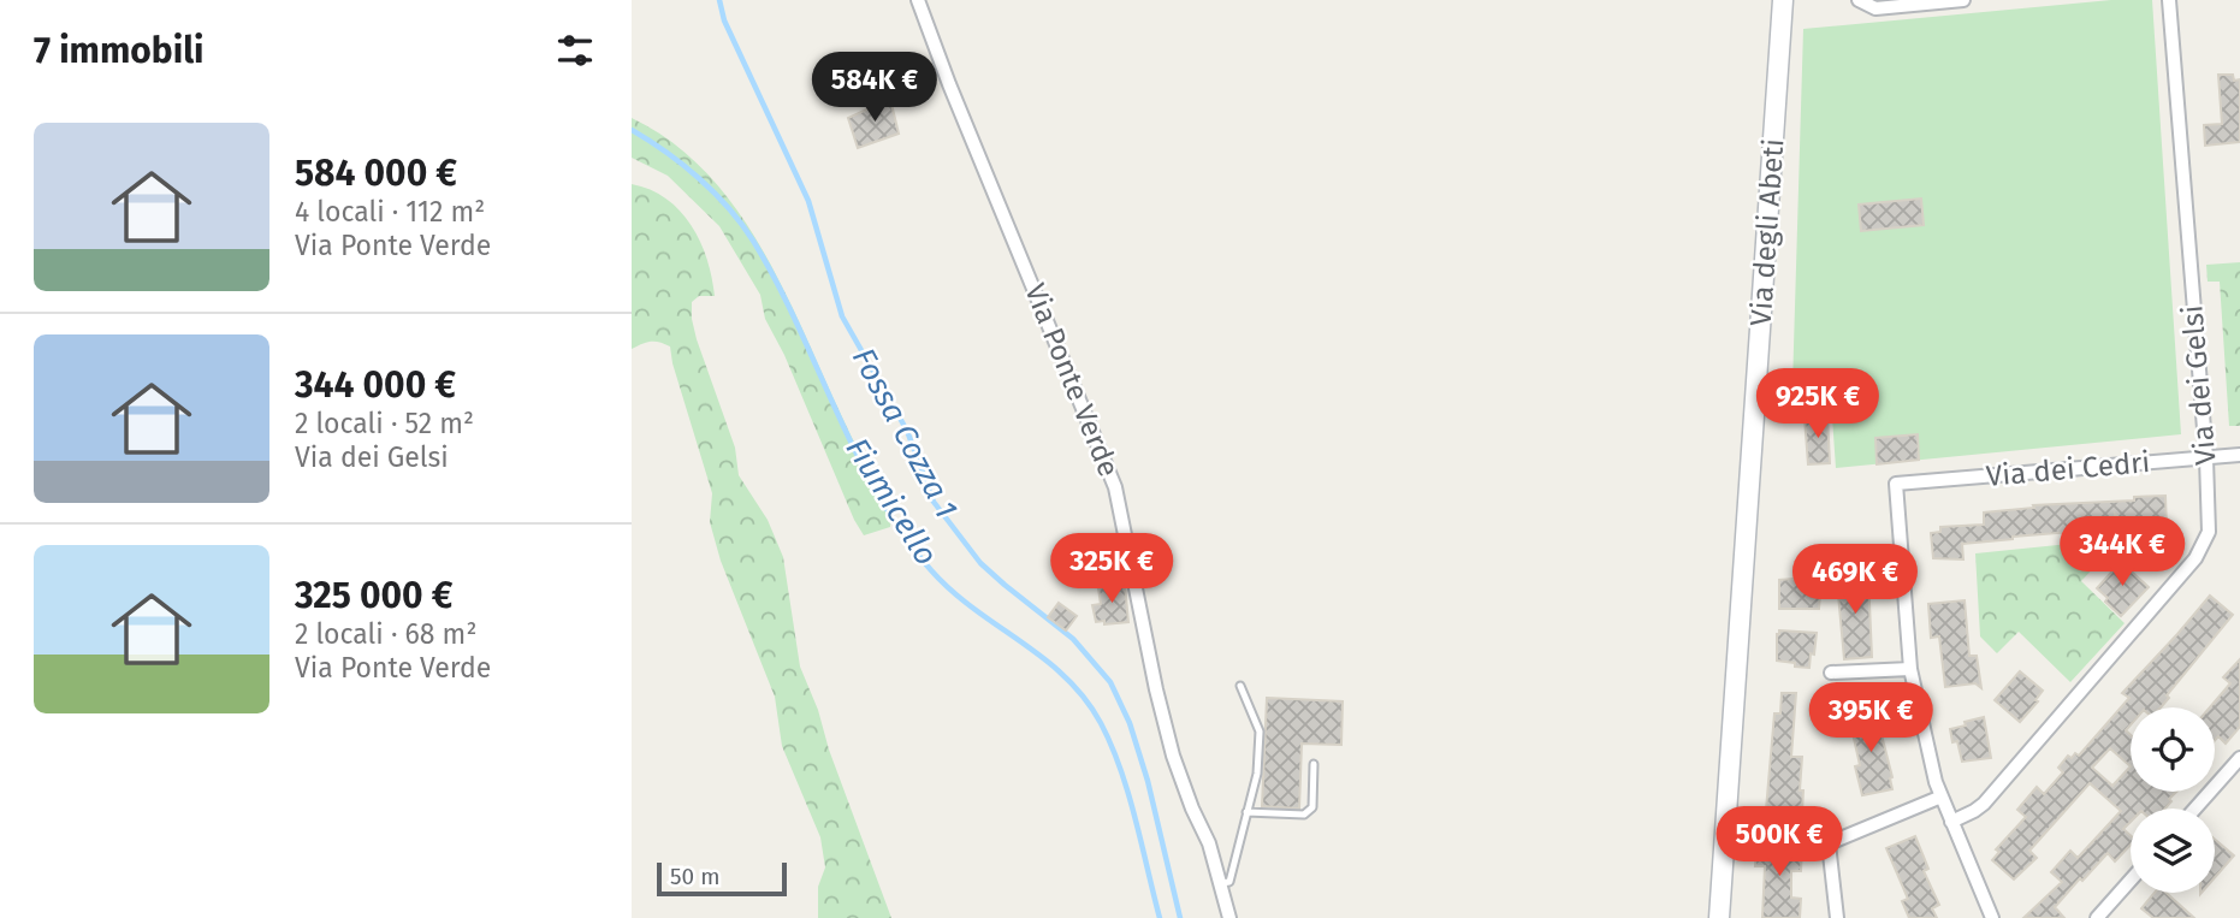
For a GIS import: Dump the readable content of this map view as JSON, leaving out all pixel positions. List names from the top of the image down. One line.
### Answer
{"streets":{"street":["Via degli Abeti","Via Ponte Verde","Via dei Gelsi","Via dei Cedri"]},"crossings":[["Via dei Gelsi","Via dei Cedri"]],"water":["Fossa Cozza 1","Fiumicello"],"scale_bar":"50 m","page":{"heading":"7 immobili","price":["584K €","925K €","344K €","325K €","469K €","395K €","500K €"],"list":[{"name":"584 000 €","note":"4 locali · 112 m² · Via Ponte Verde"},{"name":"344 000 €","note":"2 locali · 52 m² · Via dei Gelsi"},{"name":"325 000 €","note":"2 locali · 68 m² · Via Ponte Verde"}],"scale":"50 m"}}
